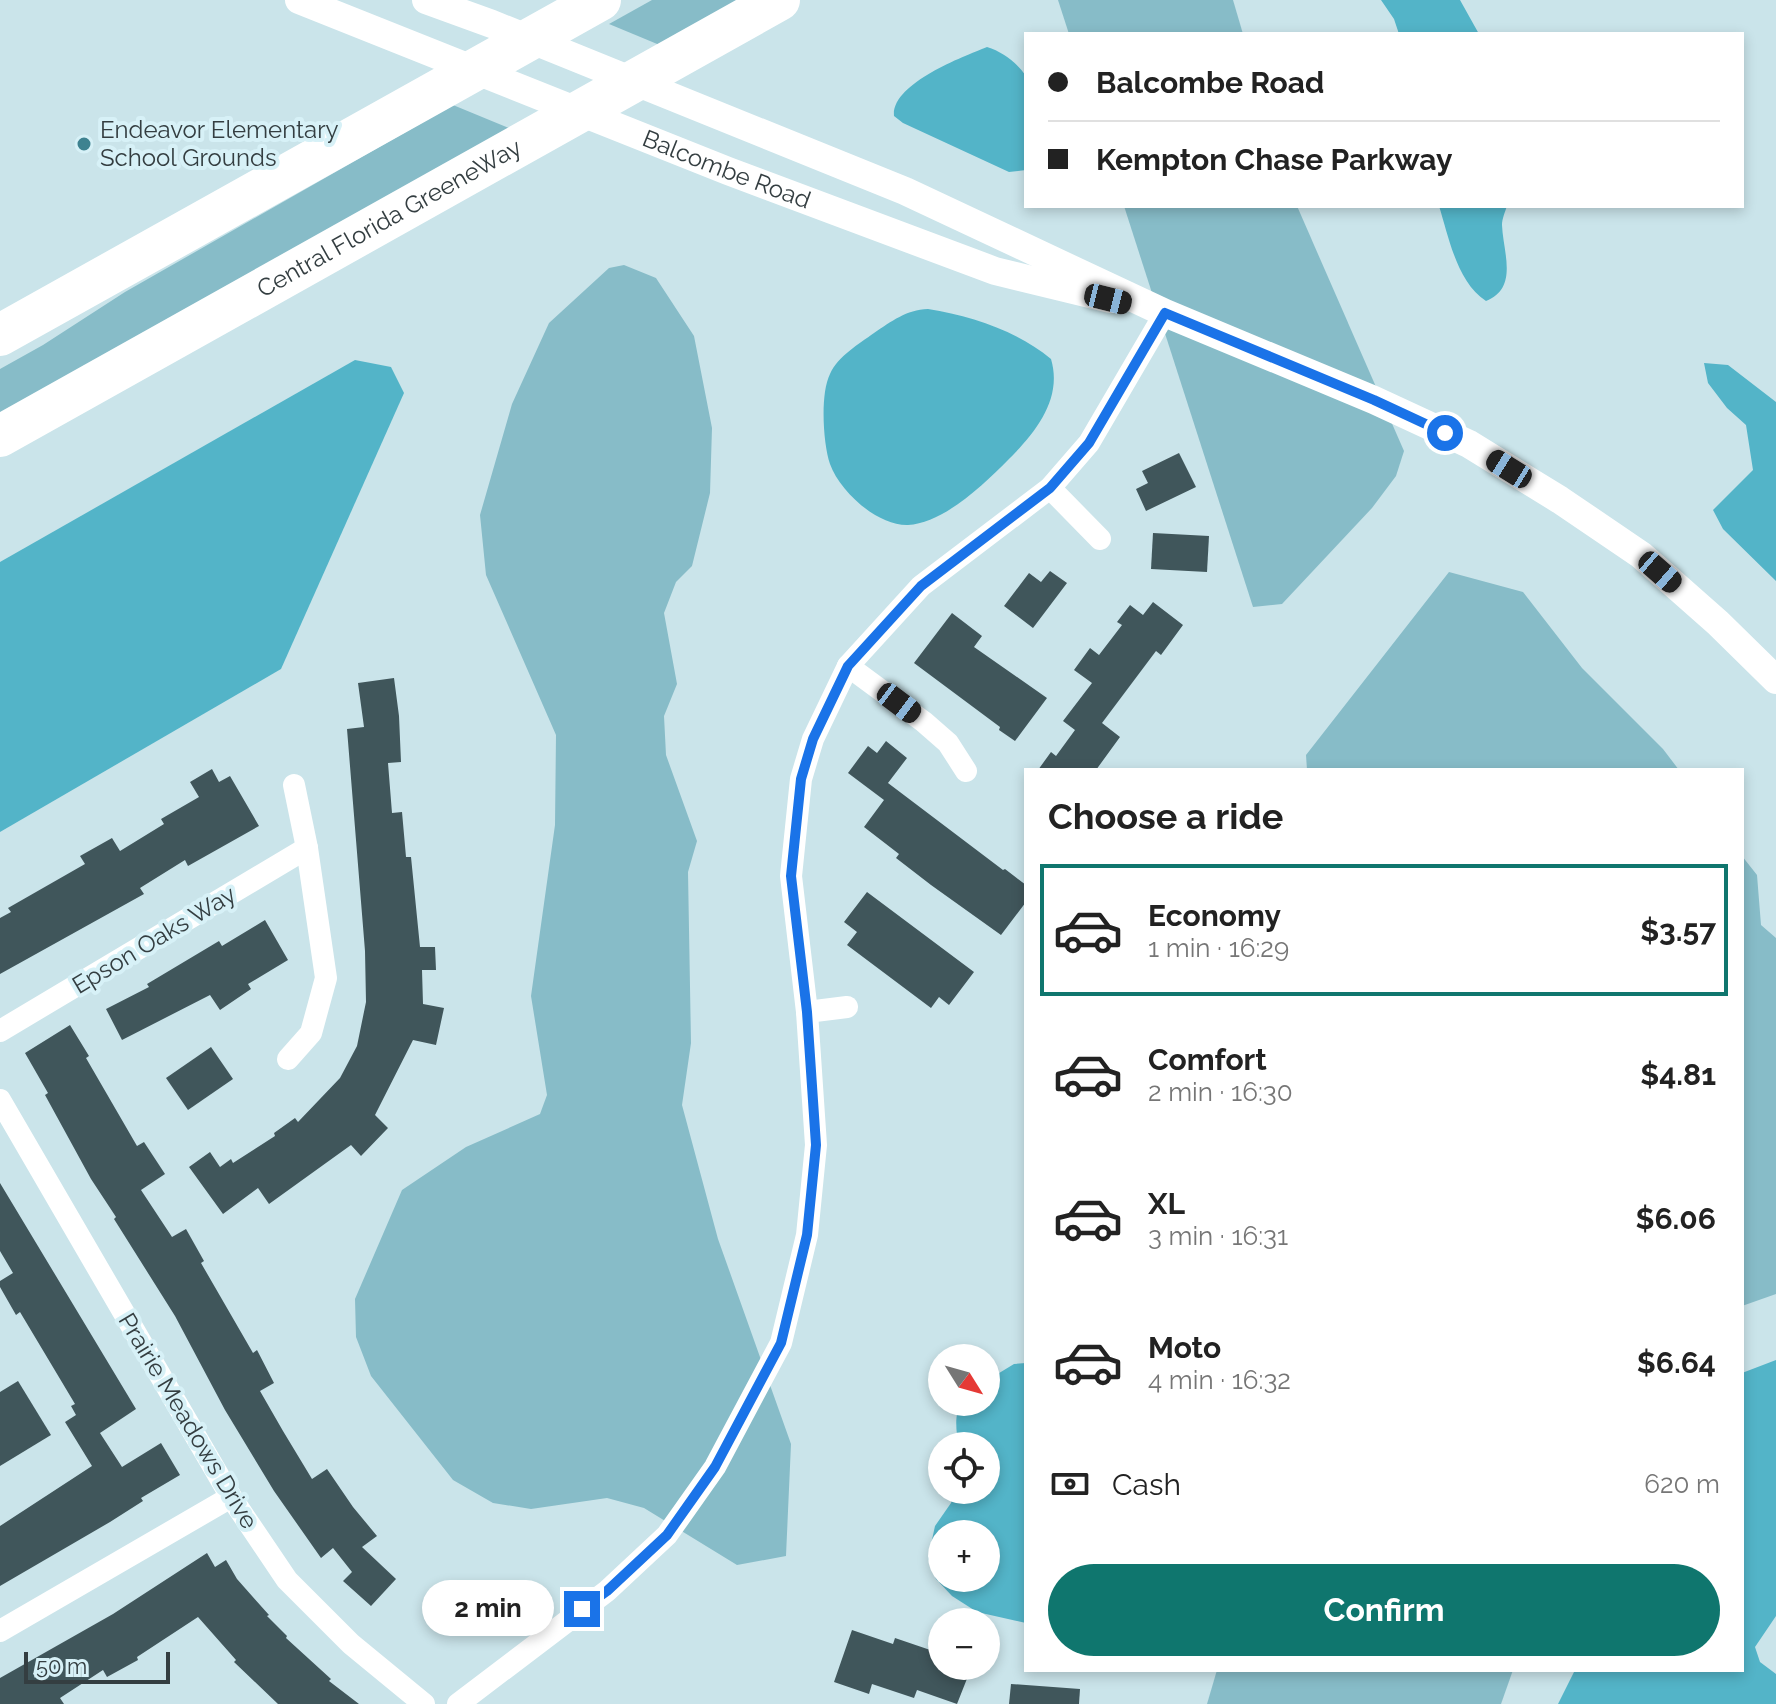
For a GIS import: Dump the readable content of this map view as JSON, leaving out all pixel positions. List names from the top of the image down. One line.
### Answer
{"streets":{"highway":["Central Florida GreeneWay"],"street":["Balcombe Road","Epson Oaks Way","Prairie Meadows Drive"]},"places":["Endeavor Elementary School Grounds"],"scale_bar":"50 m","north":"bottom right","page":{"banner":["Balcombe Road","Kempton Chase Parkway"],"heading":"Choose a ride","list":[{"name":"Economy","note":"1 min · 16:29","value":"$3.57"},{"name":"Comfort","note":"2 min · 16:30","value":"$4.81"},{"name":"XL","note":"3 min · 16:31","value":"$6.06"},{"name":"Moto","note":"4 min · 16:32","value":"$6.64"}],"map_buttons":["+","−"],"pay":["Cash","620 m"],"buttons":"Confirm","bubble":"2 min","scale":"50 m"}}
